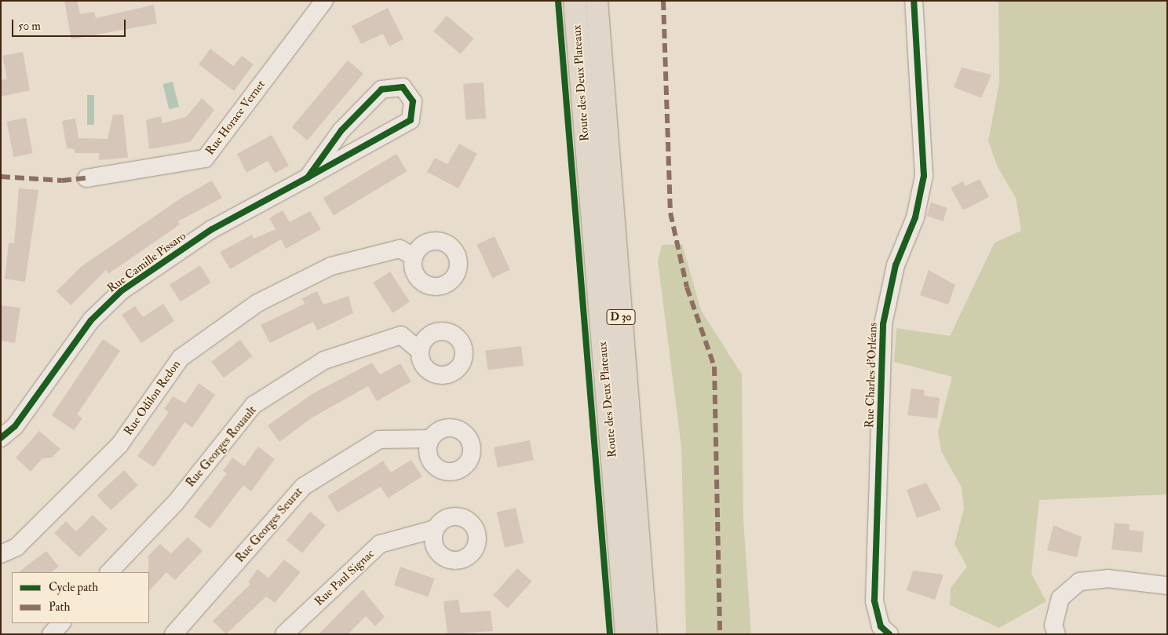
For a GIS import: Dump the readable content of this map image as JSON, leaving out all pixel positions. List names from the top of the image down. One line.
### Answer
{"streets":{"main road":["Route des Deux Plateaux","D 30"],"street":["Rue Horace Vernet","Rue Camille Pissaro","Rue Charles d'Orléans","Rue Odilon Redon","Rue Georges Rouault","Rue Georges Seurat","Rue Paul Signac"]},"legend":["Cycle path","Path"],"scale_bar":"50 m"}
